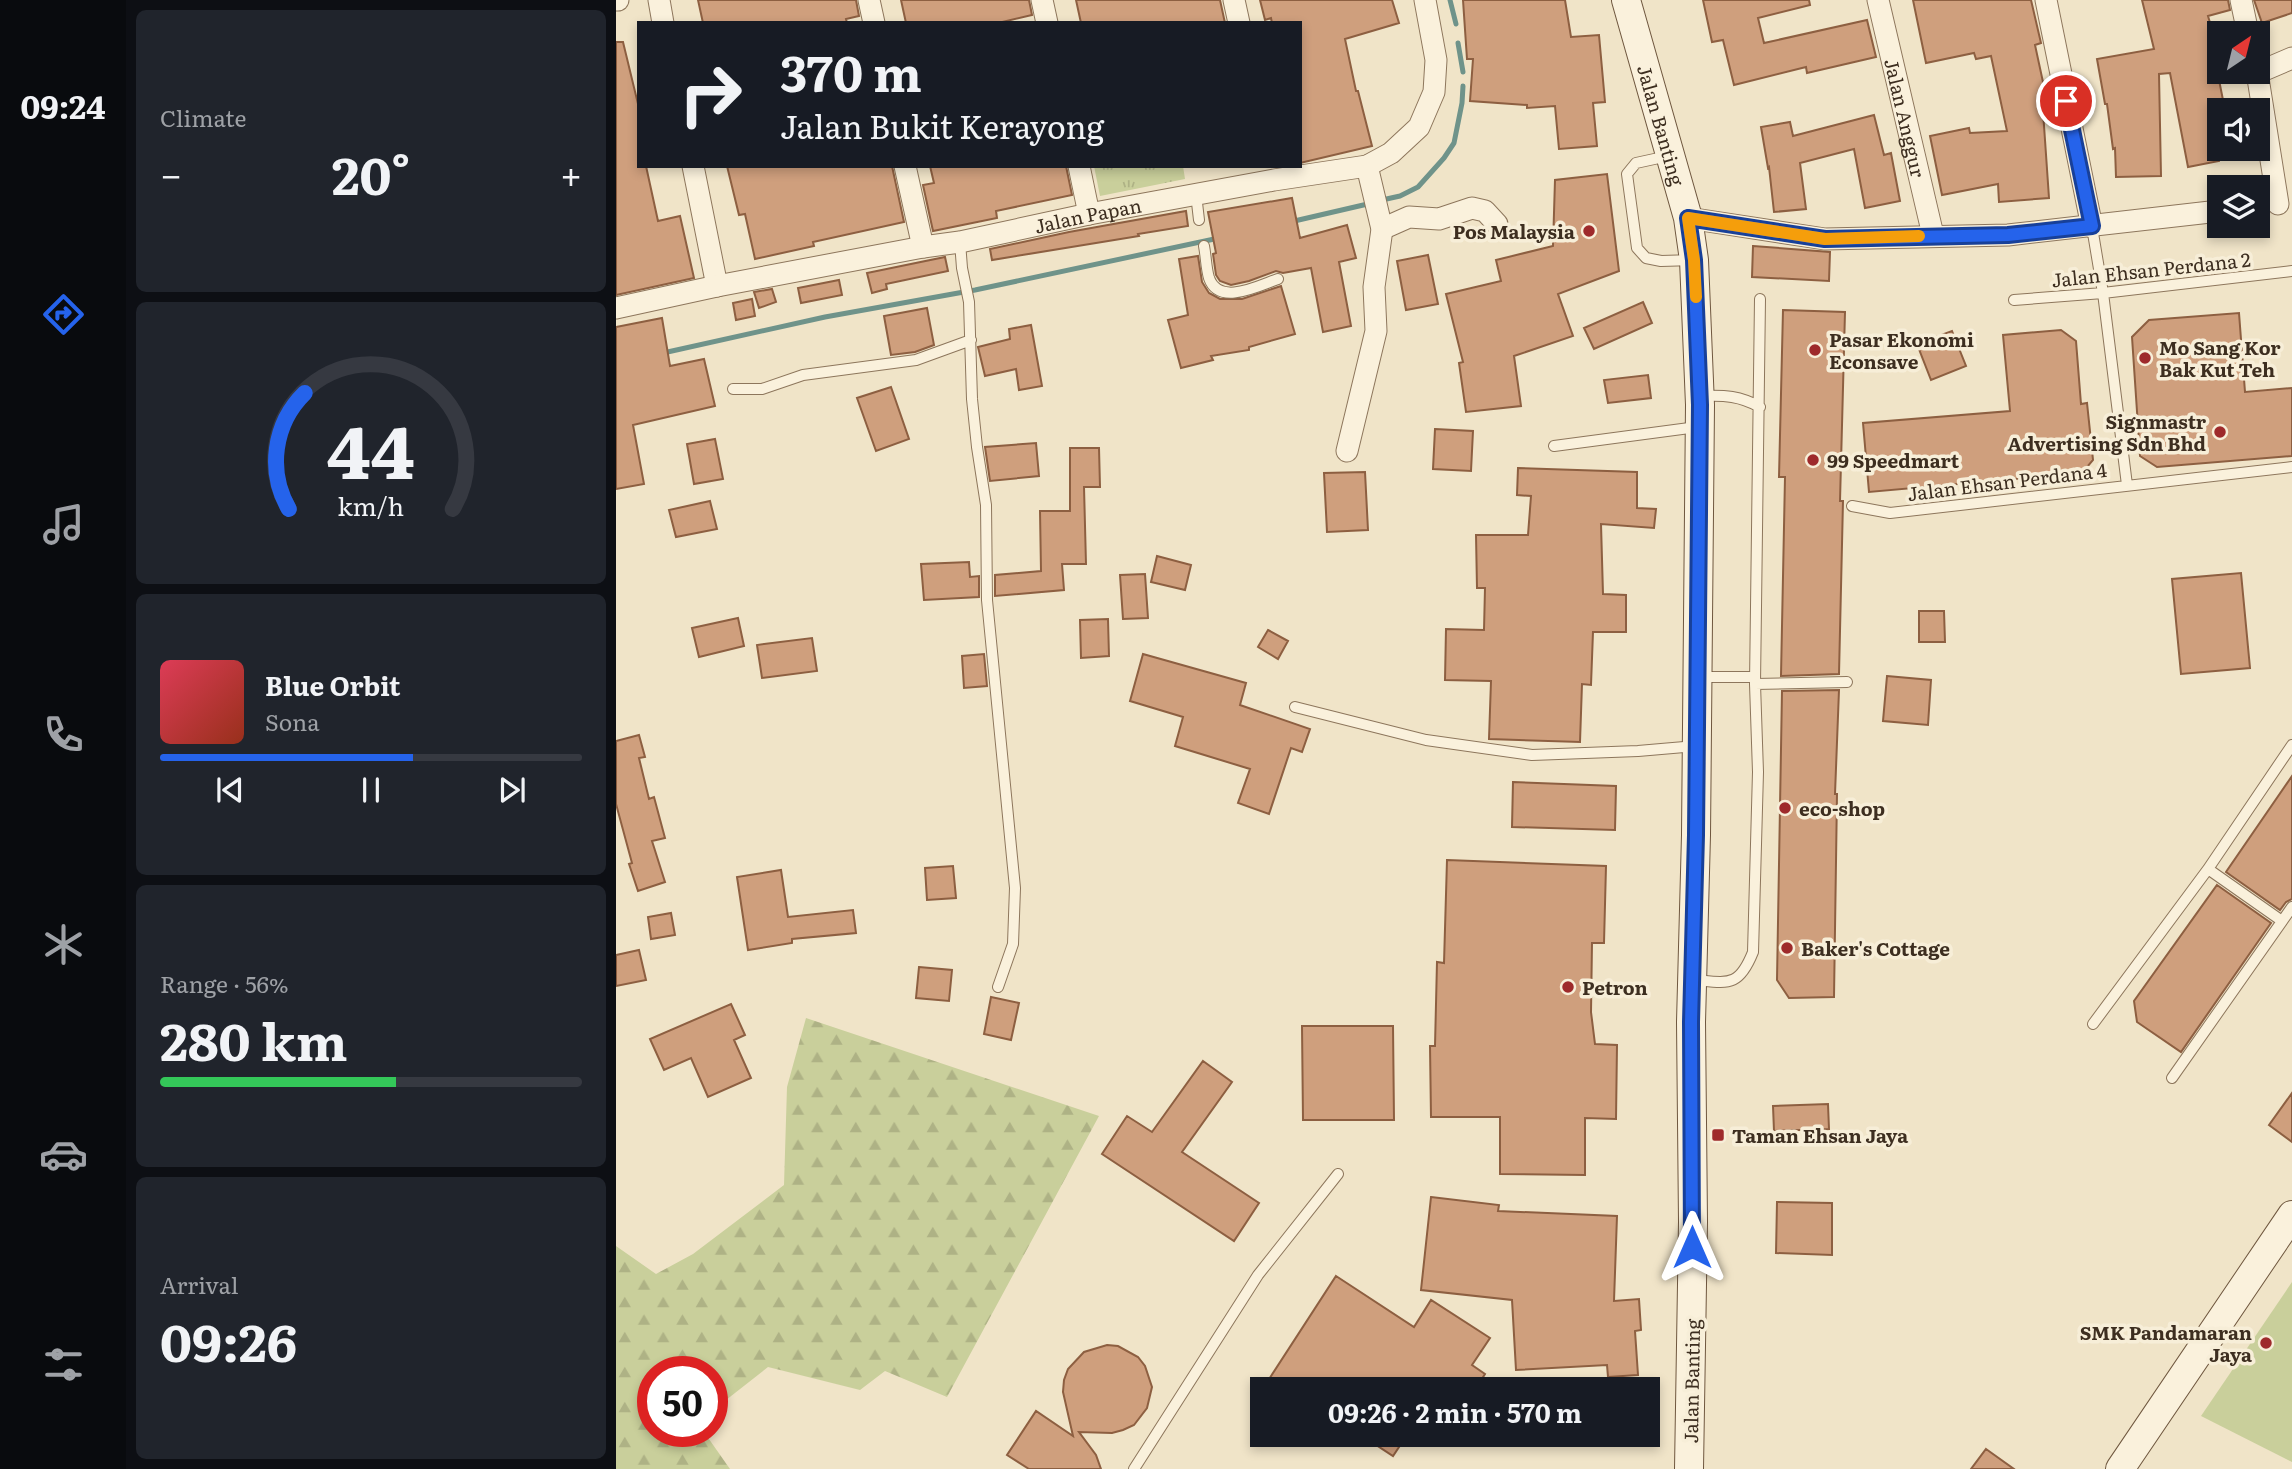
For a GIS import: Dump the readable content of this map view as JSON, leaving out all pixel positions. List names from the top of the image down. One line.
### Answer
{"streets":{"main road":["Jalan Banting"],"street":["Jalan Anggur","Jalan Papan"],"lane":["Jalan Ehsan Perdana 2","Jalan Ehsan Perdana 4"]},"places":{"other":["Pos Malaysia","Pasar Ekonomi Econsave","Mo Sang Kor Bak Kut Teh","Signmastr Advertising Sdn Bhd","99 Speedmart","eco-shop","Baker's Cottage","Petron","SMK Pandamaran Jaya"],"transit":["Taman Ehsan Jaya"]},"north":"top right","page":{"tabs":"09:24","tile":["Climate",["Range · 56%","280 km"],["Arrival","09:26"]],"turn":["370 m","Jalan Bukit Kerayong"],"heat":["−","20°","+"],"song":["Blue Orbit","Sona"],"limit":"50","trip":"09:26 · 2 min · 570 m","gauge":["44","km/h"]}}
